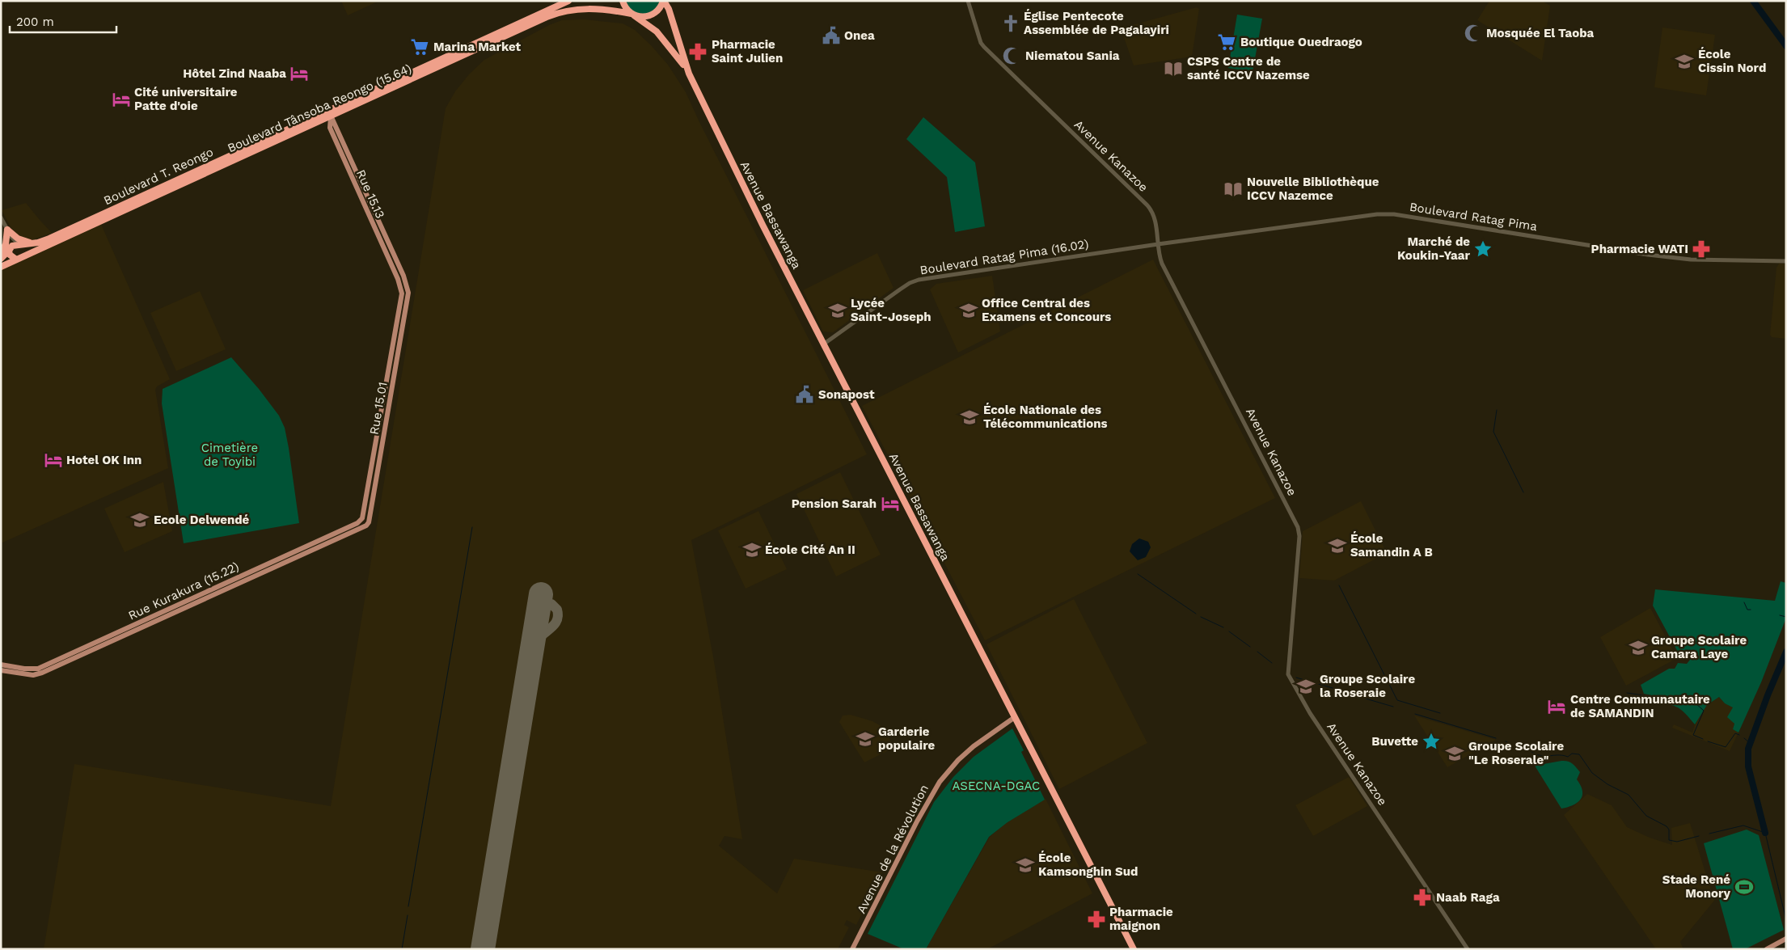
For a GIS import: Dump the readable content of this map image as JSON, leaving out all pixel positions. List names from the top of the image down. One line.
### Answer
{"streets":{"highway":["Boulevard Tânsoba Reongo (15.64)","Boulevard T. Reongo","Avenue Bassawanga"],"main road":["Rue 15.13","Rue 15.01","Rue Kurakura (15.22)","Avenue de la Révolution"],"street":["Avenue Kanazoe","Boulevard Ratag Pima","Boulevard Ratag Pima (16.02)"]},"crossings":[["Boulevard Tânsoba Reongo (15.64)","Boulevard T. Reongo"],["Boulevard Tânsoba Reongo (15.64)","Rue 15.13"],["Boulevard Tânsoba Reongo (15.64)","Avenue Bassawanga"],["Avenue Kanazoe","Boulevard Ratag Pima"],["Avenue Kanazoe","Boulevard Ratag Pima (16.02)"],["Rue 15.13","Rue 15.01"],["Avenue Bassawanga","Boulevard Ratag Pima (16.02)"],["Avenue Bassawanga","Avenue de la Révolution"],["Boulevard Ratag Pima","Boulevard Ratag Pima (16.02)"],["Rue 15.01","Rue Kurakura (15.22)"]],"parks":["Cimetière de Toyibi","ASECNA-DGAC"],"places":{"church":["Église Pentecote Assemblée de Pagalayiri"],"mosque":["Mosquée El Taoba","Niematou Sania"],"public building":["Onea","Sonapost"],"supermarket":["Boutique Ouedraogo","Marina Market"],"pharmacy":["Pharmacie Saint Julien","Pharmacie WATI","Naab Raga","Pharmacie maignon"],"school or university":["École Cissin Nord","Lycée Saint-Joseph","Office Central des Examens et Concours","École Nationale des Télécommunications","Ecole Delwendé","École Samandin A B","École Cité An II","Groupe Scolaire Camara Laye","Groupe Scolaire la Roseraie","Garderie populaire","Groupe Scolaire \"Le Roserale\"","École Kamsonghin Sud"],"library":["CSPS Centre de santé ICCV Nazemse","Nouvelle Bibliothèque ICCV Nazemce"],"hotel":["Hôtel Zind Naaba","Cité universitaire Patte d'oie","Hotel OK Inn","Pension Sarah","Centre Communautaire de SAMANDIN"],"place":["Marché de Koukin-Yaar","Buvette"],"sports":["Stade René Monory"]},"scale_bar":"200 m"}
